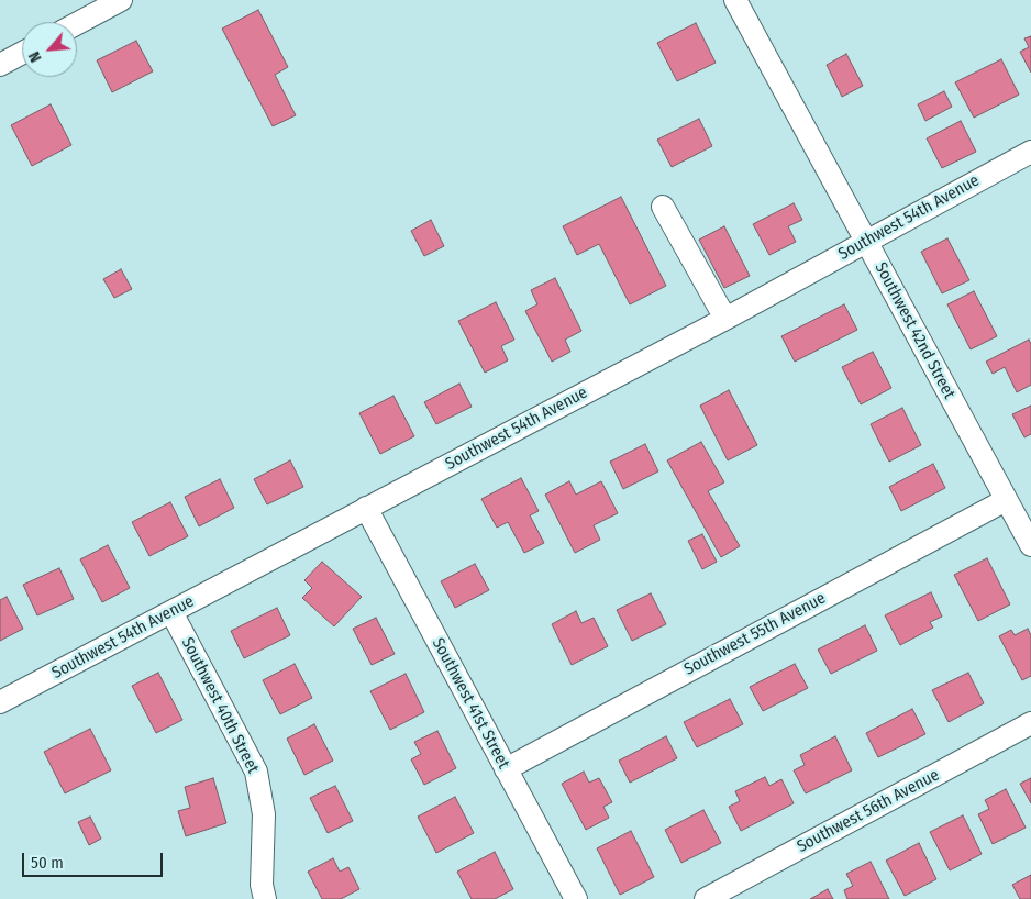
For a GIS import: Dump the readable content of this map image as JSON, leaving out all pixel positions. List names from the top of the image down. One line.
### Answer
{"streets":{"street":["Southwest 54th Avenue","Southwest 42nd Street","Southwest 55th Avenue","Southwest 41st Street","Southwest 40th Street","Southwest 56th Avenue"]},"crossings":[["Southwest 54th Avenue","Southwest 42nd Street"],["Southwest 54th Avenue","Southwest 41st Street"],["Southwest 54th Avenue","Southwest 40th Street"],["Southwest 42nd Street","Southwest 55th Avenue"],["Southwest 55th Avenue","Southwest 41st Street"]],"scale_bar":"50 m","north":"bottom left"}
